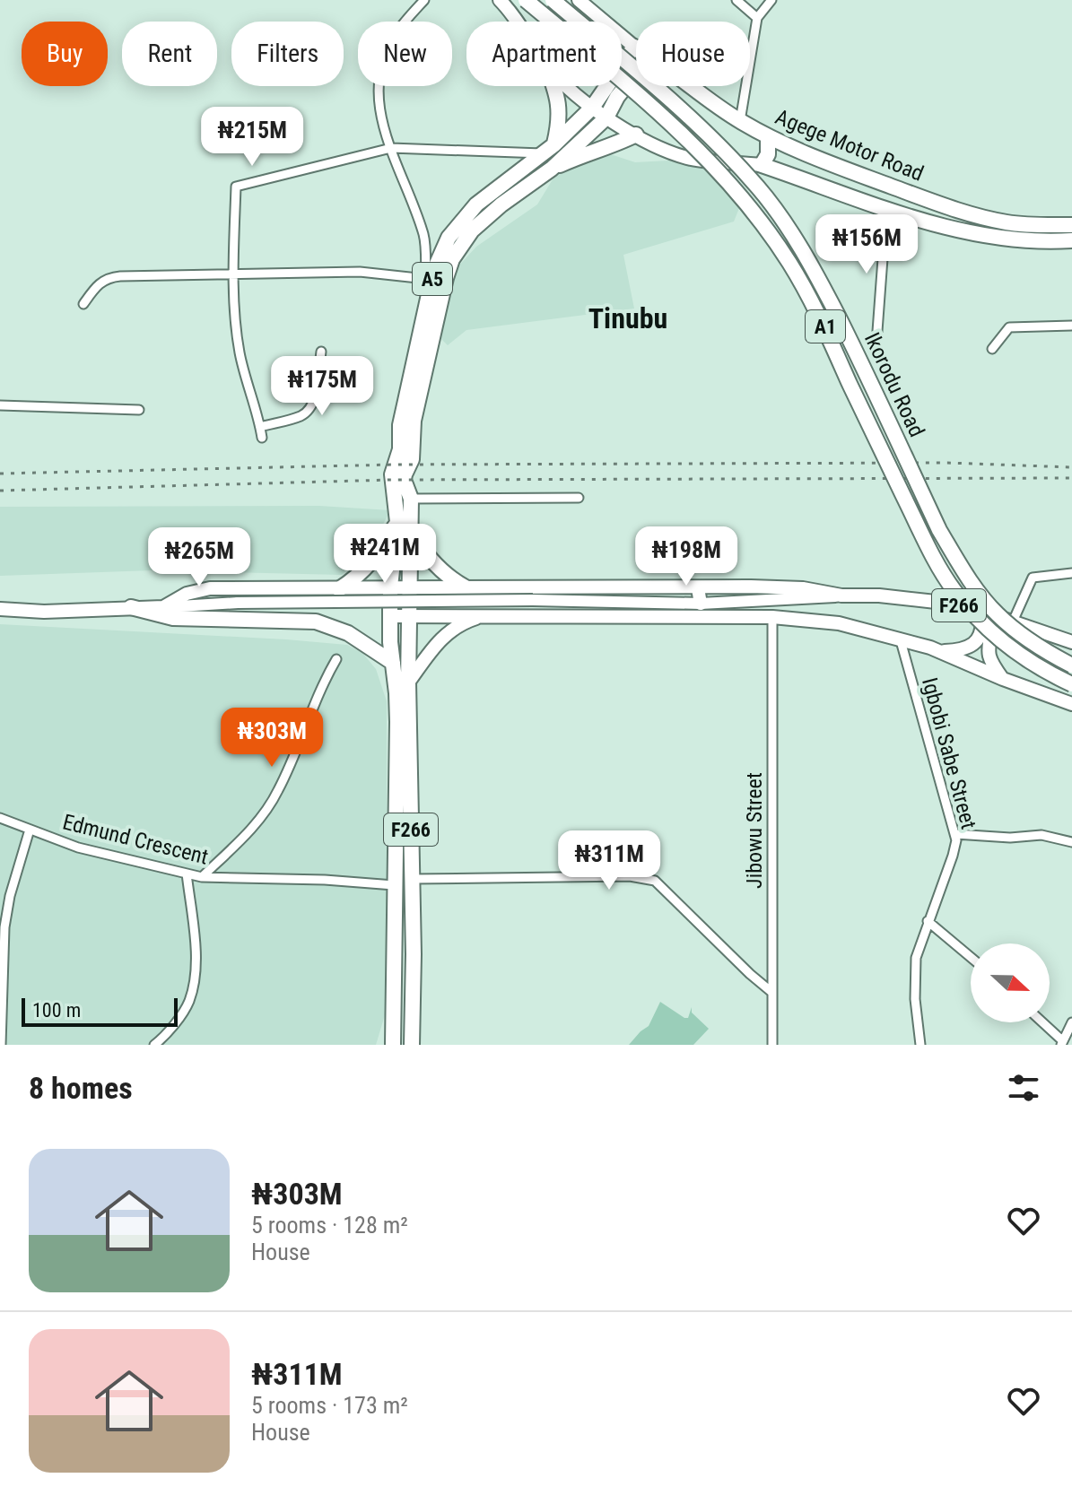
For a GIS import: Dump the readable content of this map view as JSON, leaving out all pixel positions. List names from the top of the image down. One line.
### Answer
{"streets":{"highway":["Agege Motor Road","A5","A1","Ikorodu Road","F266"],"street":["Igbobi Sabe Street","Jibowu Street","Edmund Crescent"]},"crossings":[["A5","F266"],["F266","Igbobi Sabe Street"],["F266","Jibowu Street"],["F266","Edmund Crescent"]],"districts":["Tinubu"],"scale_bar":"100 m","north":"right","page":{"chip":["Buy","Rent","Filters","New","Apartment","House"],"price":["₦215M","₦156M","₦175M","₦241M","₦198M","₦265M","₦303M","₦311M"],"scale":"100 m","heading":"8 homes","list":[{"name":"₦303M","note":"5 rooms · 128 m² · House"},{"name":"₦311M","note":"5 rooms · 173 m² · House"}]}}
